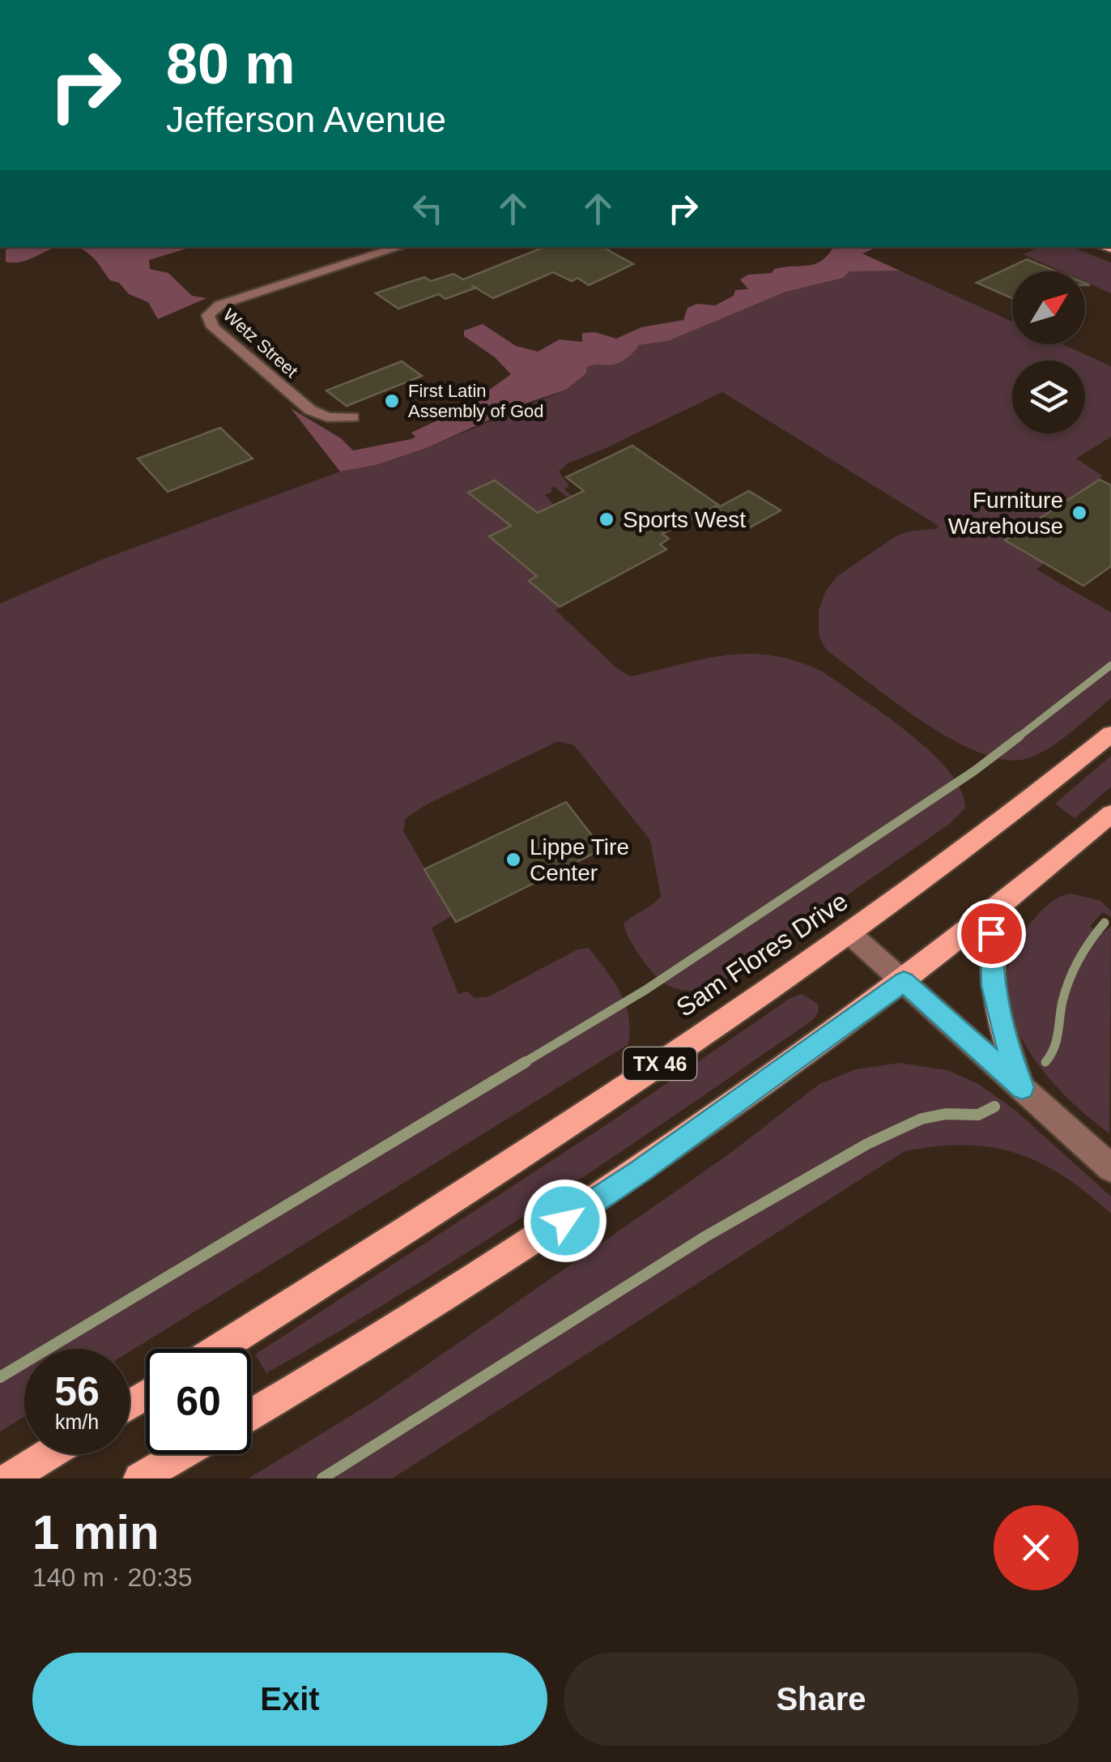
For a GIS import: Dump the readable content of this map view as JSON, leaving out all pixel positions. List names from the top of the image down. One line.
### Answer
{"streets":{"main road":["Sam Flores Drive","TX 46"],"street":["Wetz Street"]},"places":["First Latin Assembly of God","Furniture Warehouse","Sports West","Lippe Tire Center"],"north":"top right","page":{"turn":["80 m","Jefferson Avenue"],"speed":"56 km/h","limit":"60","heading":["1 min","140 m · 20:35"],"buttons":["Exit","Share"]}}
